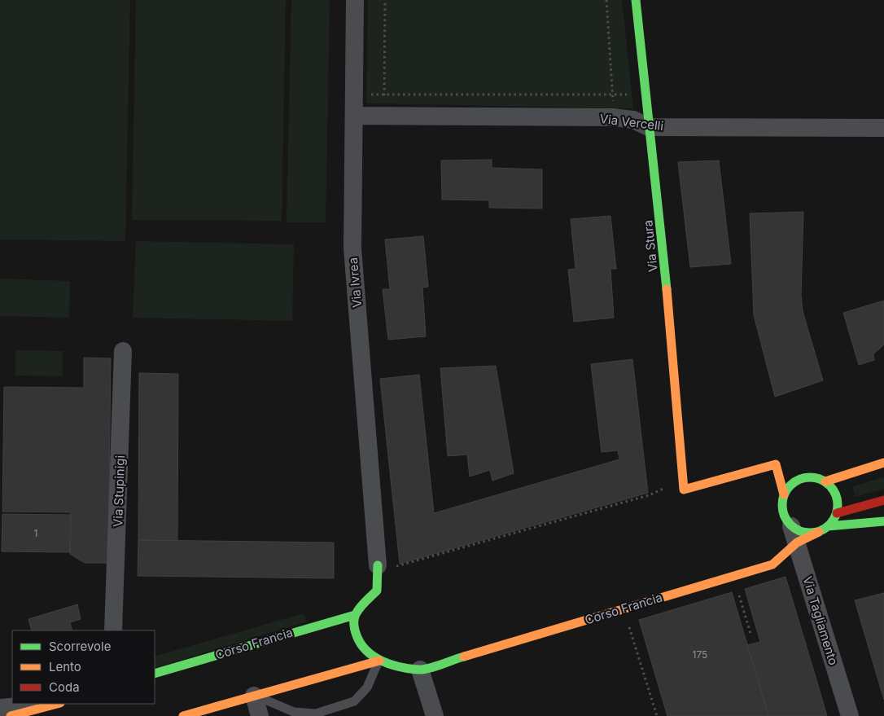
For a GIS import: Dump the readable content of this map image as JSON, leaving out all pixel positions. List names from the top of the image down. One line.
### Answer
{"streets":{"main road":["Via Stura","Corso Francia"],"street":["Via Vercelli","Via Ivrea","Via Stupinigi","Via Tagliamento"]},"crossings":[["Via Vercelli","Via Stura"],["Via Vercelli","Via Ivrea"],["Corso Francia","Via Tagliamento"]],"house_numbers":["1","175"],"legend":["Scorrevole","Lento","Coda"]}
